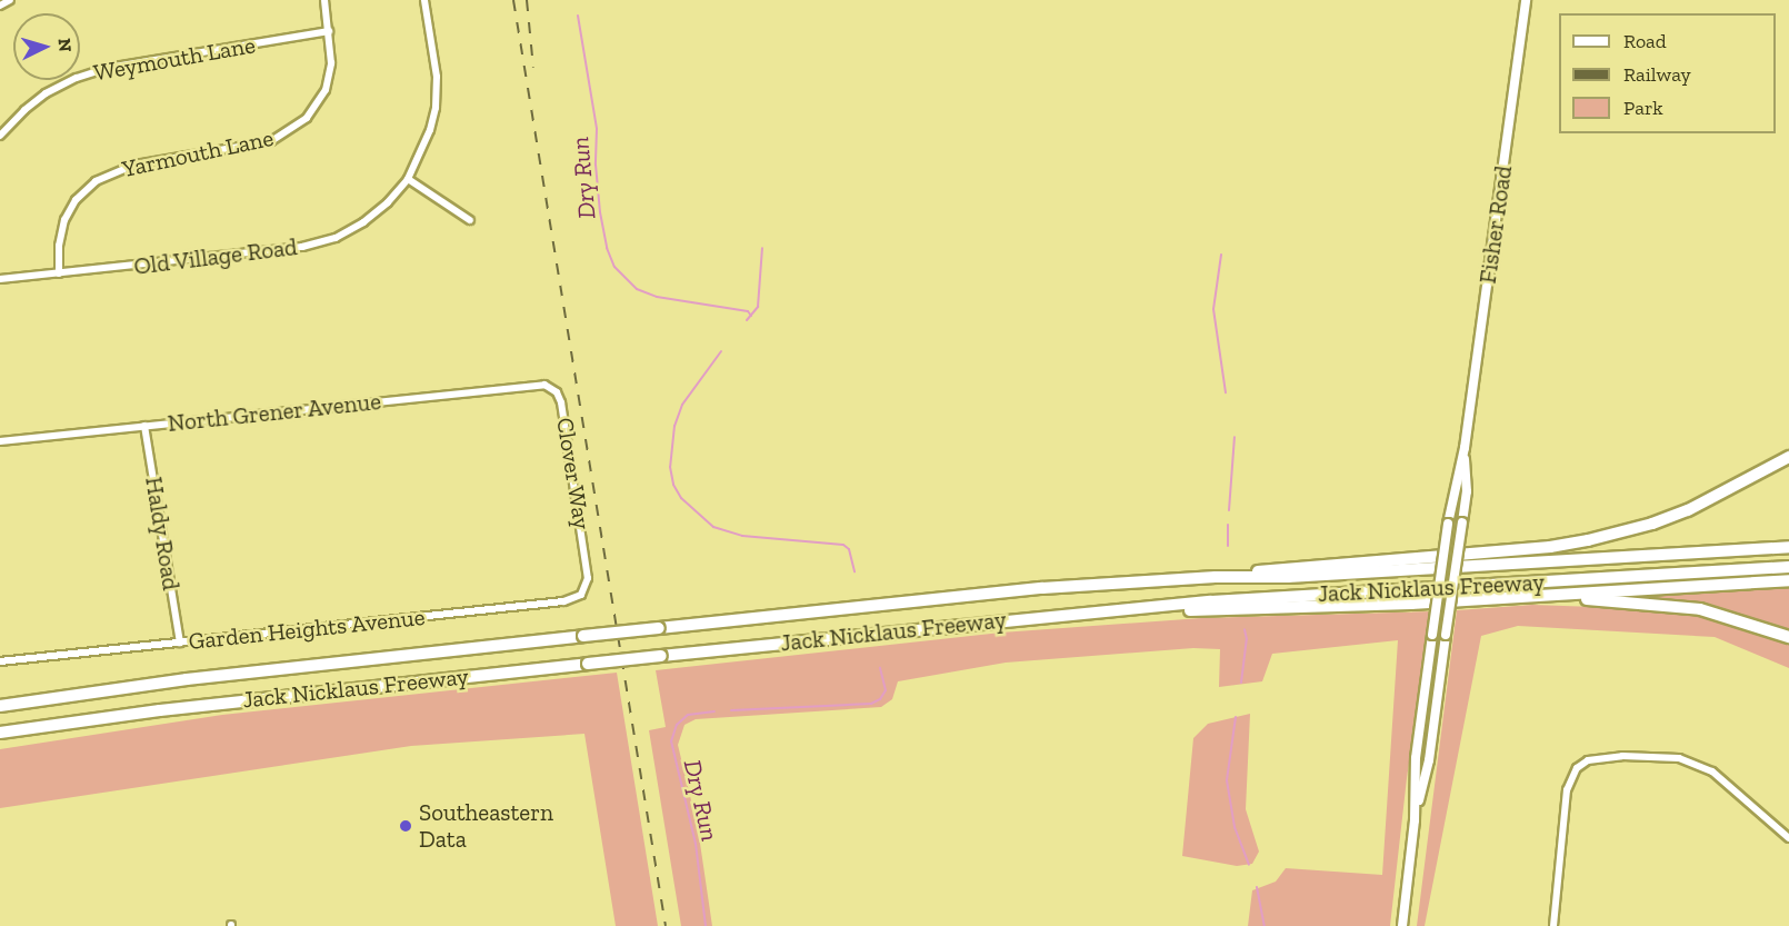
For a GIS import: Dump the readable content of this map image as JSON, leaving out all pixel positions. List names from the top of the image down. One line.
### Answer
{"streets":{"highway":["Jack Nicklaus Freeway"],"main road":["Fisher Road"],"street":["Weymouth Lane","Yarmouth Lane","Old Village Road","North Grener Avenue","Clover Way","Haldy Road","Garden Heights Avenue"]},"crossings":[["Weymouth Lane","Yarmouth Lane"],["Yarmouth Lane","Old Village Road"],["North Grener Avenue","Clover Way"],["North Grener Avenue","Haldy Road"],["Clover Way","Garden Heights Avenue"],["Haldy Road","Garden Heights Avenue"]],"water":["Dry Run"],"places":["Southeastern Data"],"legend":["Road","Railway","Park"],"north":"right"}
